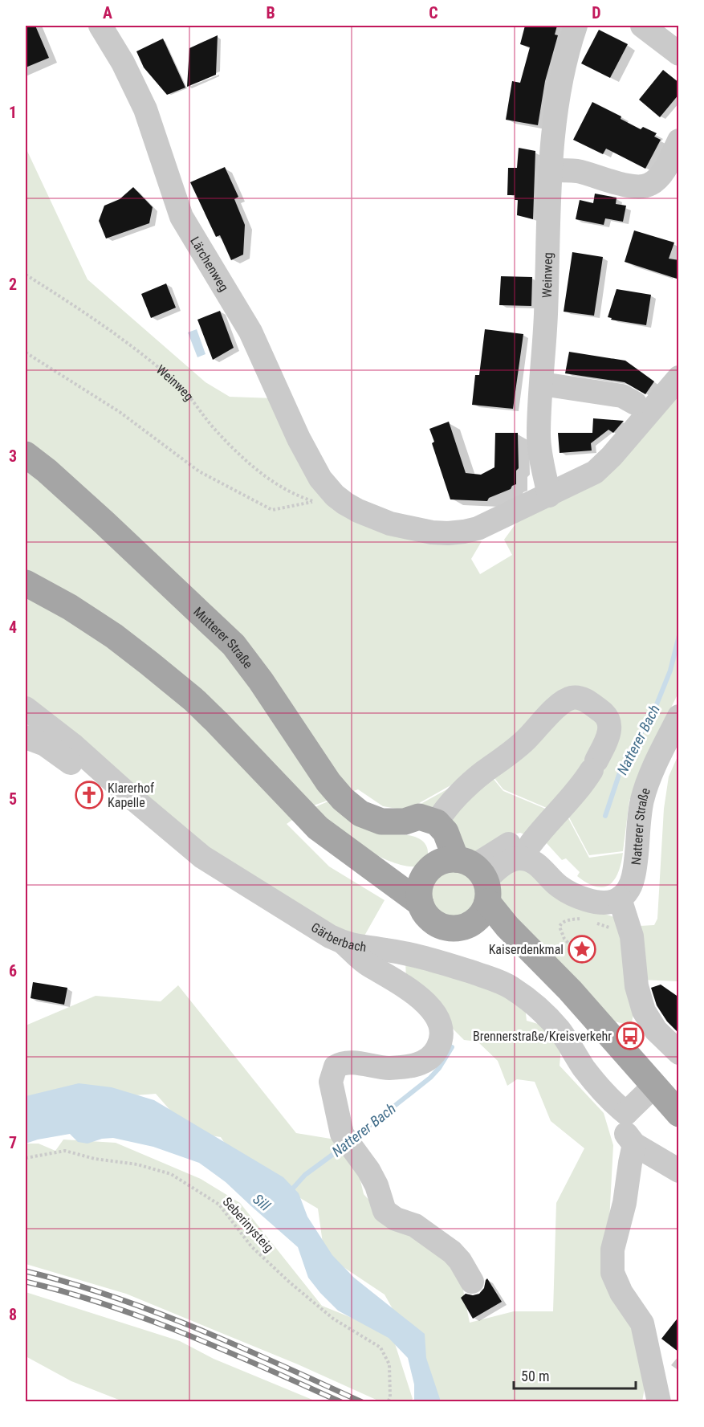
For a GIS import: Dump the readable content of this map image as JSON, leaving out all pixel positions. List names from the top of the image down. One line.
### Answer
{"streets":{"main road":["Mutterer Straße"],"street":["Lärchenweg","Weinweg","Natterer Straße","Gärberbach"],"path":["Seberinysteig"]},"crossings":[["Lärchenweg","Weinweg"]],"water":["Natterer Bach","Sill"],"places":{"church":["Klarerhof Kapelle"],"place":["Kaiserdenkmal"],"bus stop":["Brennerstraße/Kreisverkehr"]},"scale_bar":"50 m","grid":{"columns":["A","B","C","D"],"rows":["1","2","3","4","5","6","7","8"]}}
